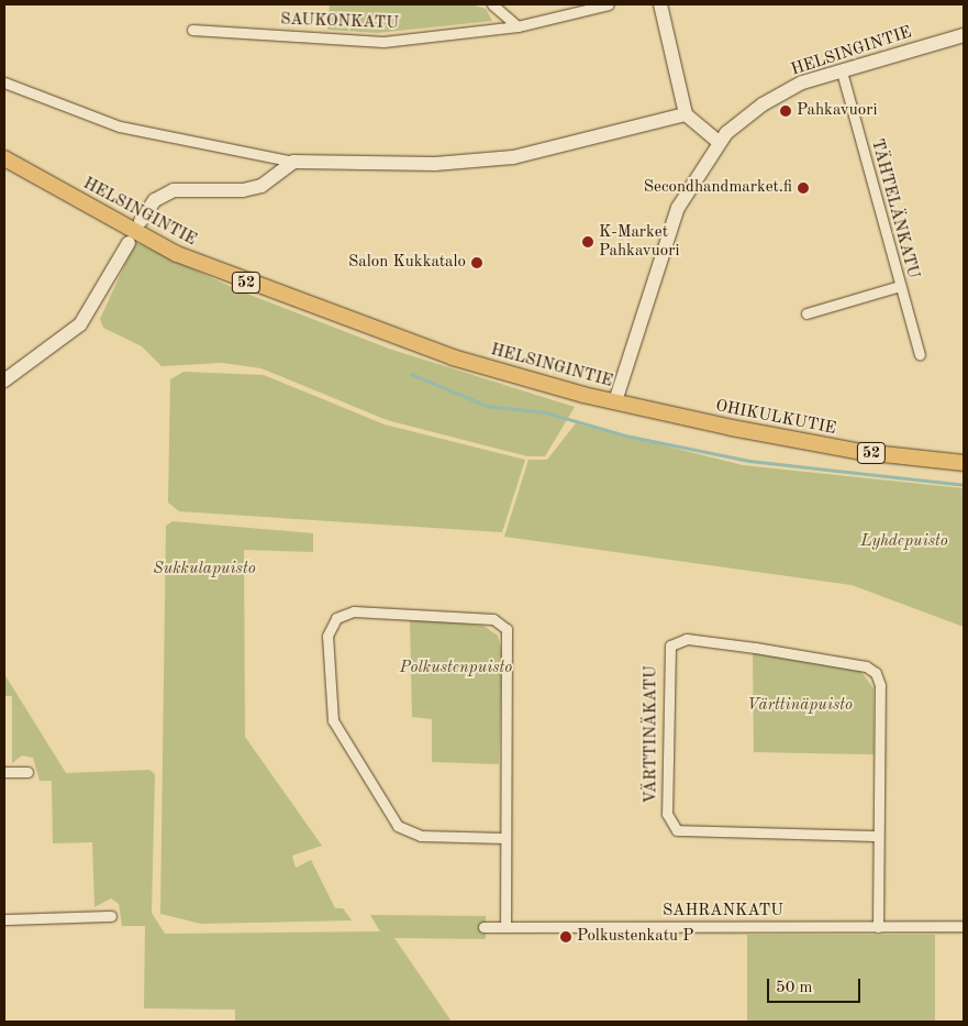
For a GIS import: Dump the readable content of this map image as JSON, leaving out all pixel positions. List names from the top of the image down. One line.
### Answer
{"streets":{"main road":["HELSINGINTIE","52","OHIKULKUTIE"],"street":["SAUKONKATU","TÄHTELÄNKATU","VÄRTTINÄKATU","SAHRANKATU"]},"crossings":[["HELSINGINTIE","TÄHTELÄNKATU"],["HELSINGINTIE","OHIKULKUTIE"],["VÄRTTINÄKATU","SAHRANKATU"]],"parks":["Lyhdepuisto","Sukkulapuisto","Polkustenpuisto","Värttinäpuisto"],"places":["Pahkavuori","Secondhandmarket.fi","K-Market Pahkavuori","Salon Kukkatalo","Polkustenkatu P"],"scale_bar":"50 m"}
